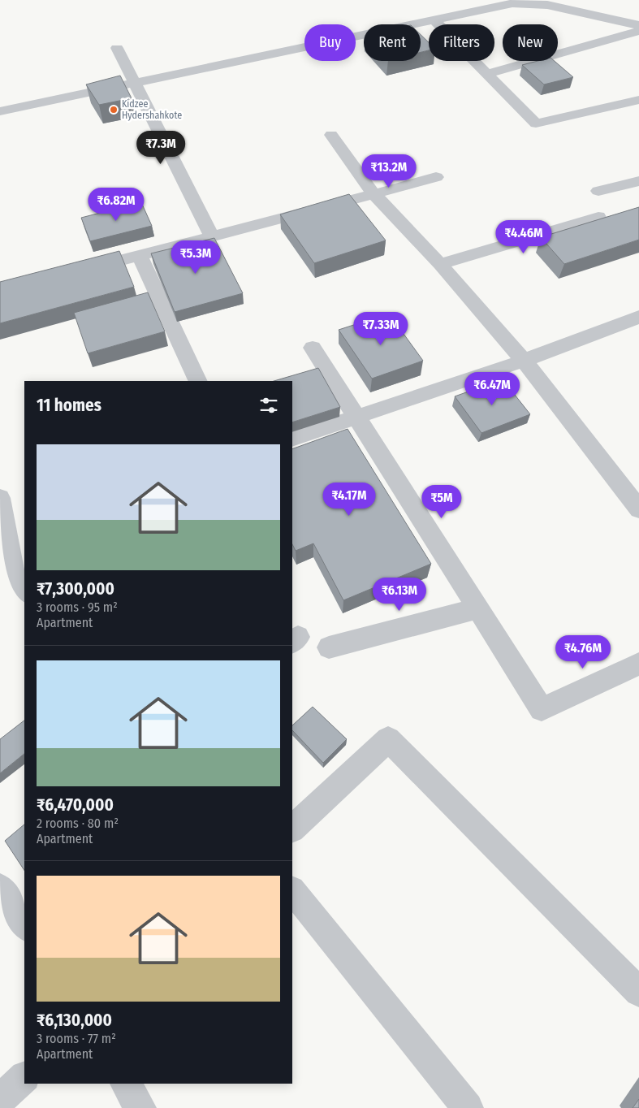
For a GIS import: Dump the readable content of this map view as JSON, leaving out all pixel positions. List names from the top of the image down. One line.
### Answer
{"places":["Kidzee Hydershahkote"],"page":{"chip":["Buy","Rent","Filters","New"],"price":["₹7.3M","₹13.2M","₹6.82M","₹4.46M","₹5.3M","₹7.33M","₹6.47M","₹4.17M","₹5M","₹6.13M","₹4.76M"],"heading":"11 homes","list":[{"name":"₹7,300,000","note":"3 rooms · 95 m² · Apartment"},{"name":"₹6,470,000","note":"2 rooms · 80 m² · Apartment"},{"name":"₹6,130,000","note":"3 rooms · 77 m² · Apartment"}]}}
